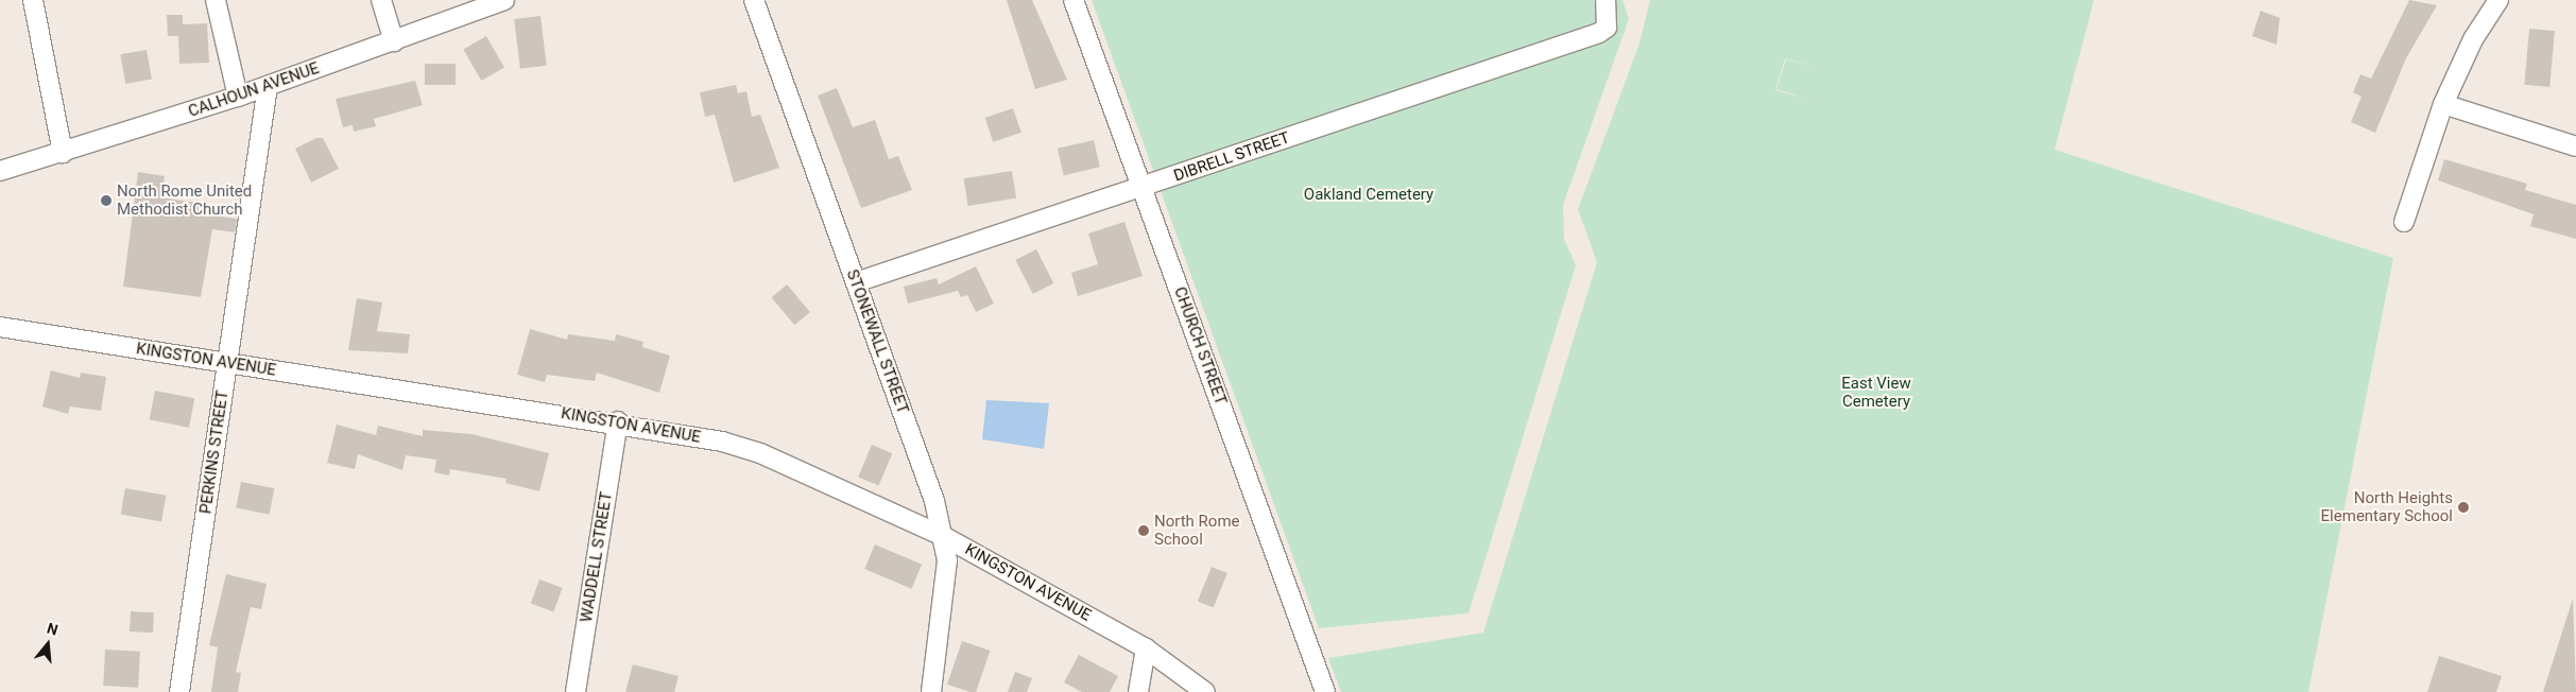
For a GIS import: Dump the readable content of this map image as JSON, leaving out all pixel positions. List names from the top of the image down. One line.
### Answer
{"streets":{"street":["CALHOUN AVENUE","DIBRELL STREET","STONEWALL STREET","CHURCH STREET","KINGSTON AVENUE","PERKINS STREET","WADDELL STREET"]},"crossings":[["CALHOUN AVENUE","PERKINS STREET"],["DIBRELL STREET","STONEWALL STREET"],["DIBRELL STREET","CHURCH STREET"],["STONEWALL STREET","KINGSTON AVENUE"],["KINGSTON AVENUE","PERKINS STREET"],["KINGSTON AVENUE","WADDELL STREET"]],"parks":["Oakland Cemetery","East View Cemetery"],"places":["North Rome United Methodist Church","North Heights Elementary School","North Rome School"],"north":"top"}
